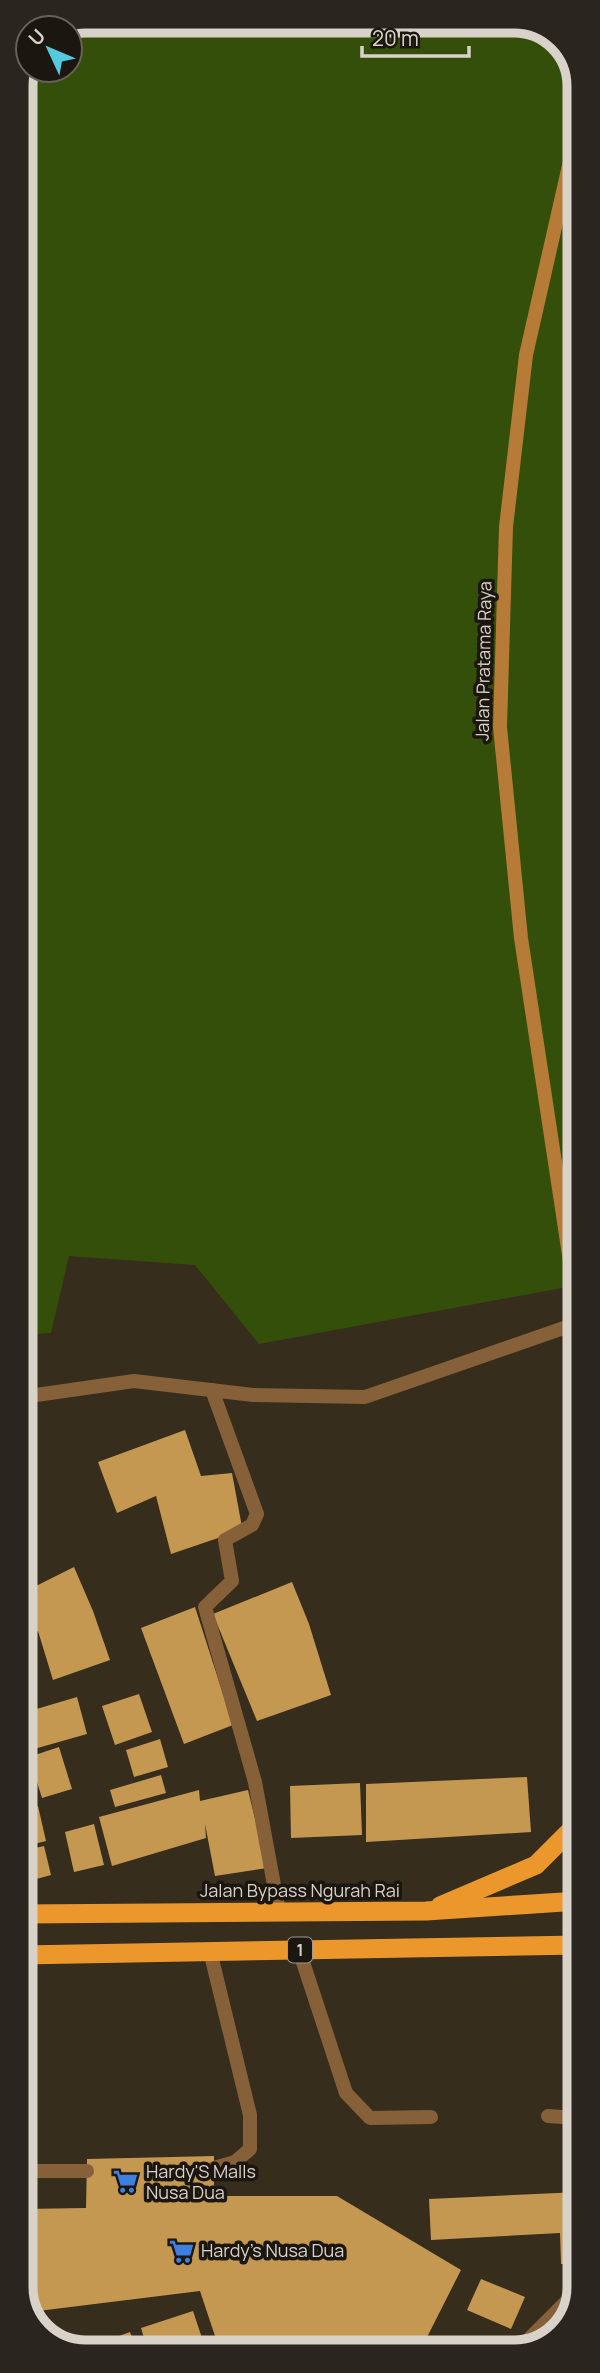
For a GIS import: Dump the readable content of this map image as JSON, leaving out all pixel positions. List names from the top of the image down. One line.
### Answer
{"streets":{"highway":["Jalan Bypass Ngurah Rai","1"],"main road":["Jalan Pratama Raya"]},"places":{"supermarket":["Hardy'S Malls Nusa Dua","Hardy's Nusa Dua"]},"scale_bar":"20 m","north":"top left"}
